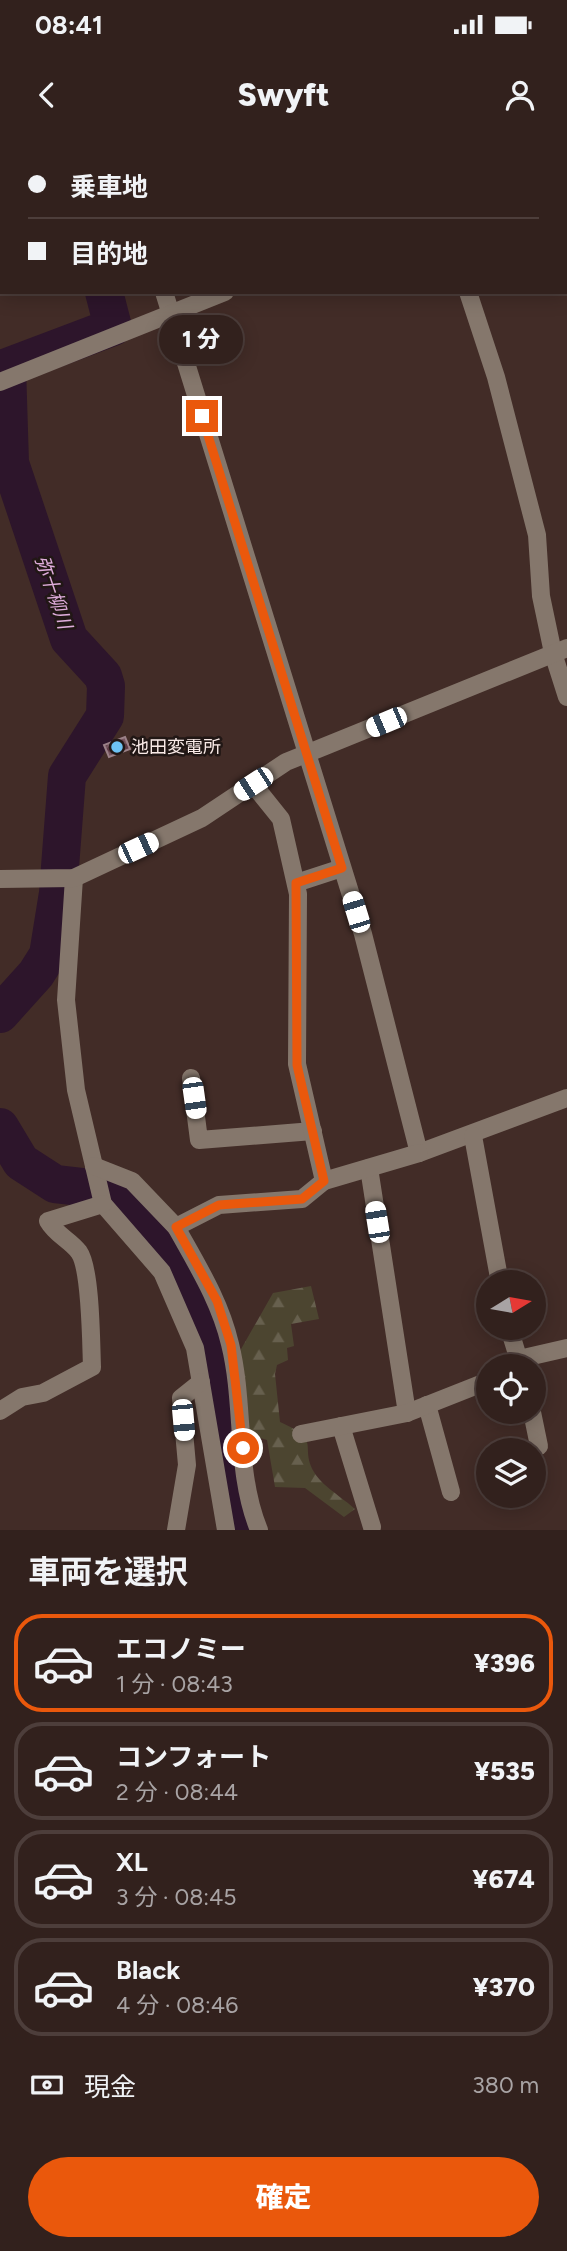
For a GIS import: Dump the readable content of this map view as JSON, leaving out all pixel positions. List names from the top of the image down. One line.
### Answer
{"water":["弥十柳川"],"places":["池田変電所"],"north":"right","page":{"status":"08:41","header":"Swyft","banner":["乗車地","目的地"],"bubble":"1 分","heading":"車両を選択","list":[{"name":"エコノミー","note":"1 分 · 08:43","value":"¥396"},{"name":"コンフォート","note":"2 分 · 08:44","value":"¥535"},{"name":"XL","note":"3 分 · 08:45","value":"¥674"},{"name":"Black","note":"4 分 · 08:46","value":"¥370"}],"pay":["現金","380 m"],"buttons":"確定"}}
